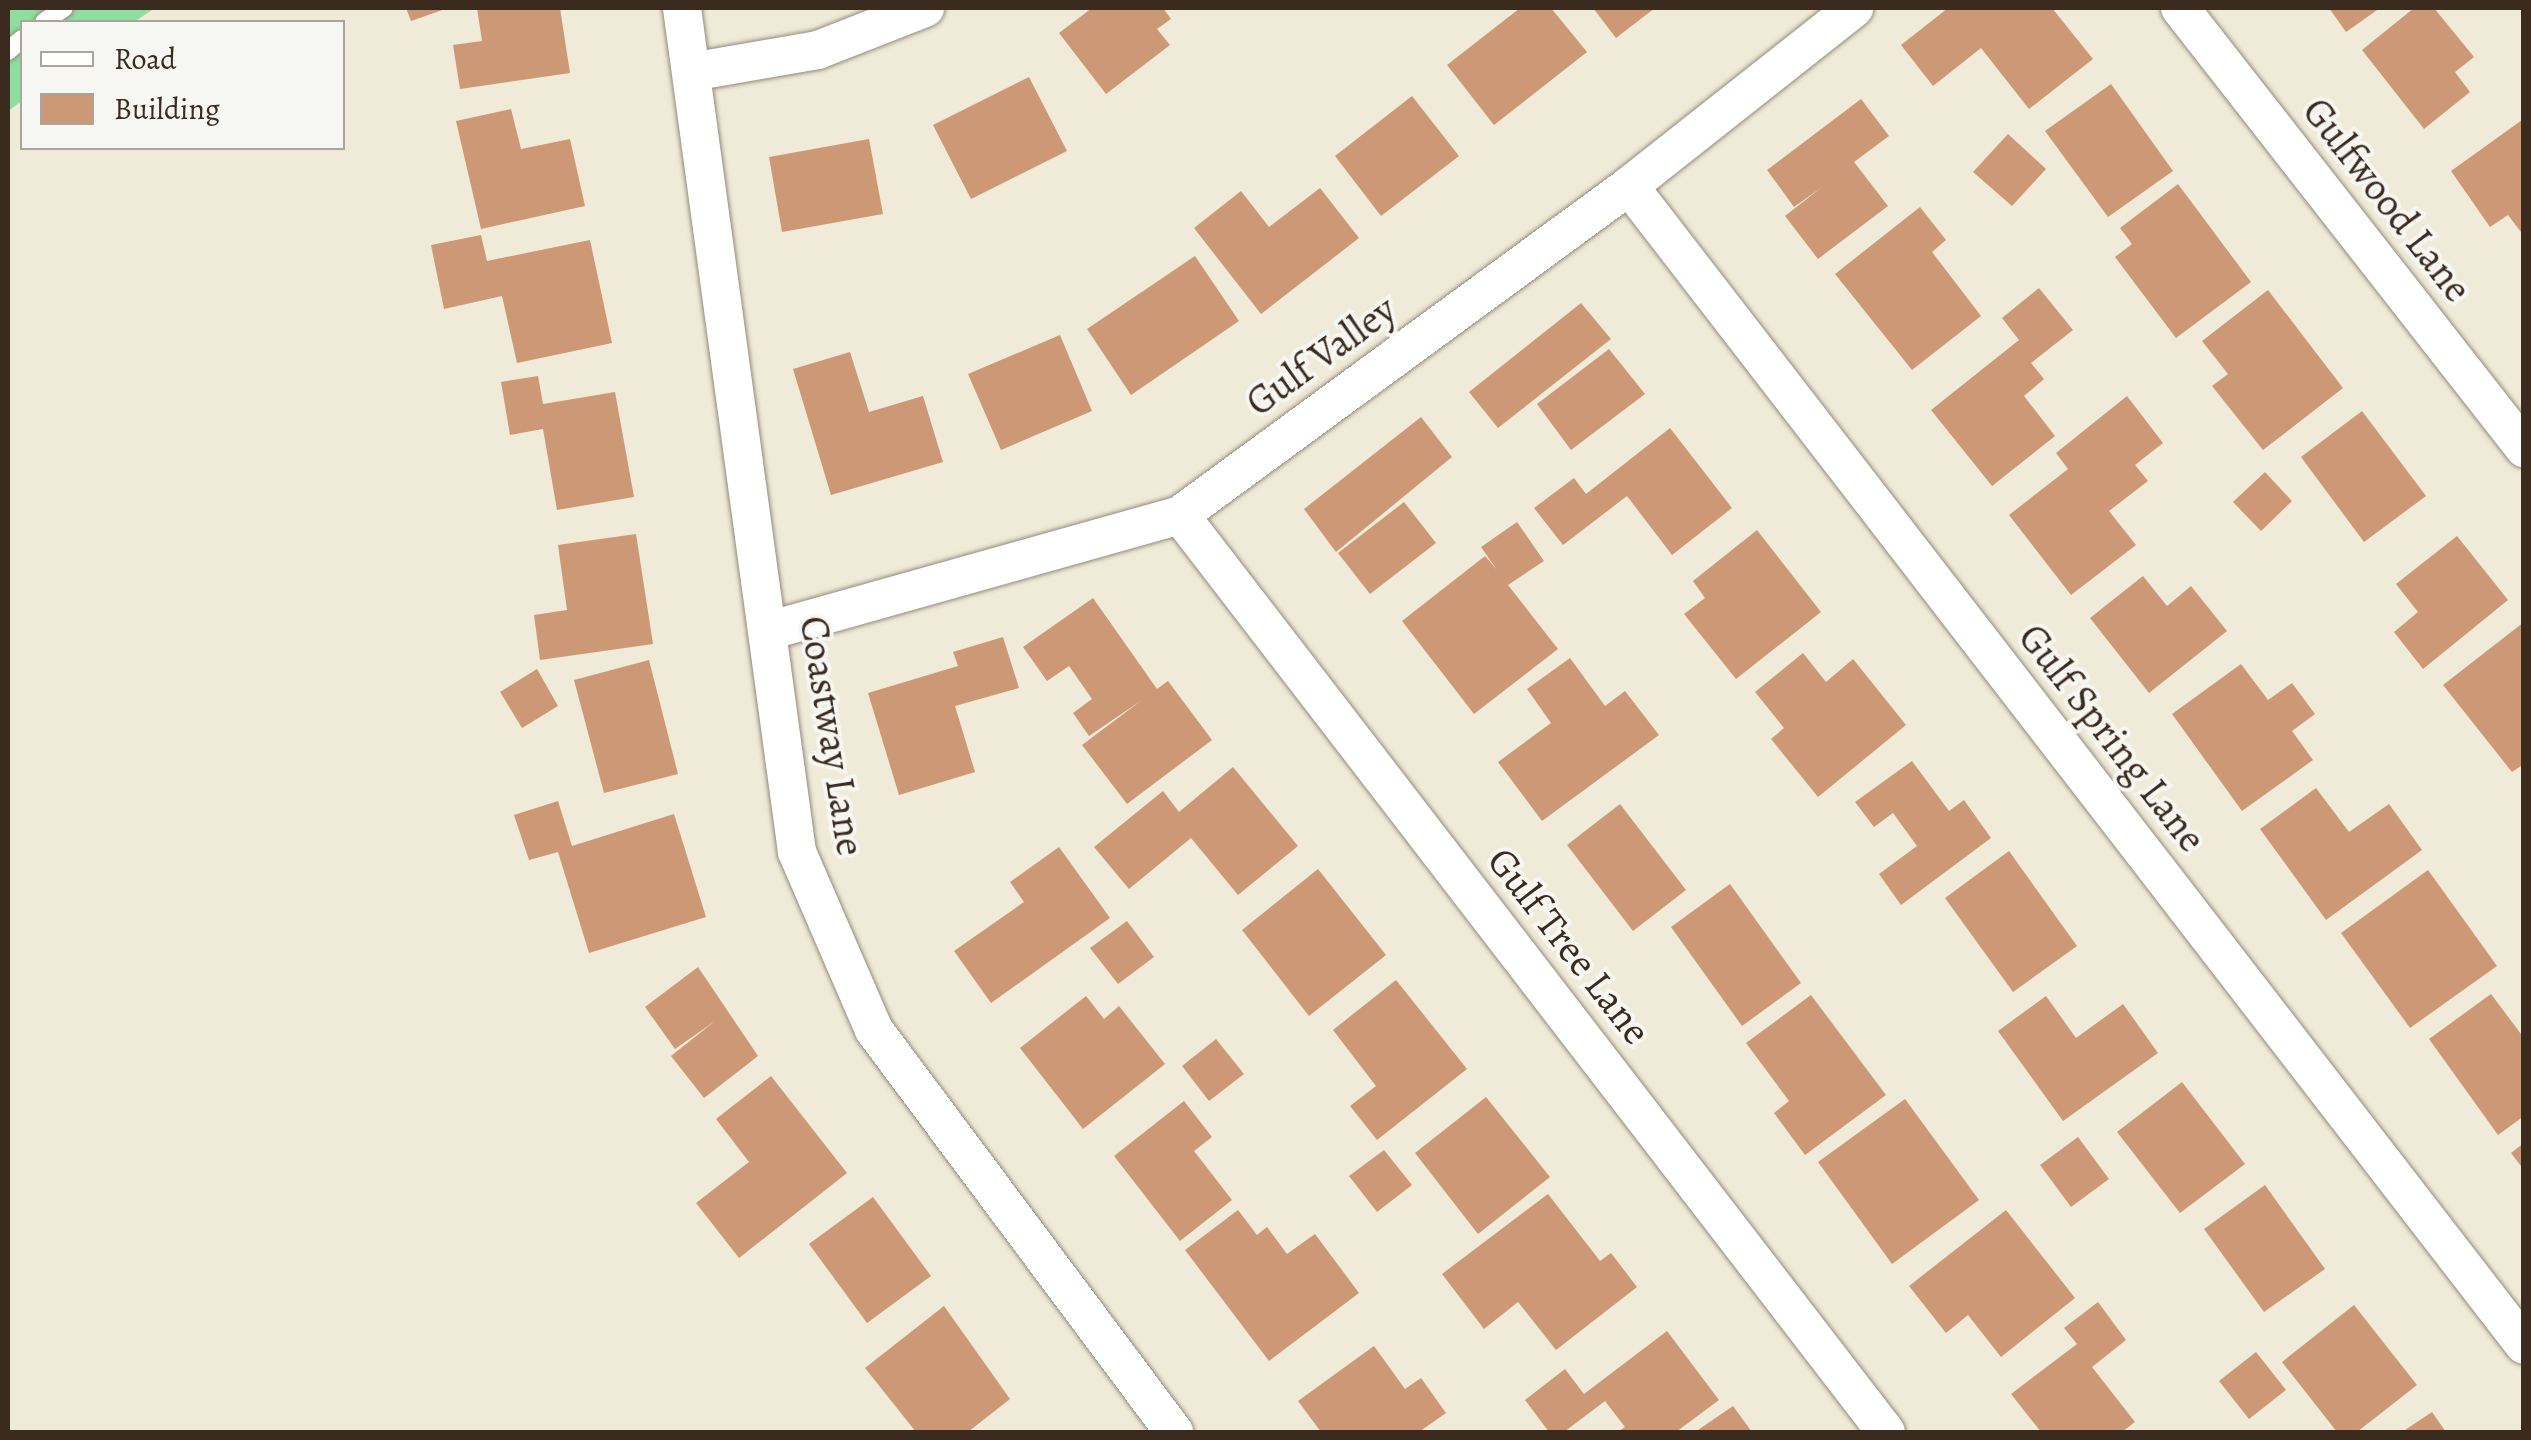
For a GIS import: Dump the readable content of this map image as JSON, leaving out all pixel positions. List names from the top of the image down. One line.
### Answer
{"streets":{"street":["Gulfwood Lane","Gulf Valley","Coastway Lane","Gulf Spring Lane","Gulf Tree Lane"]},"crossings":[["Gulf Valley","Coastway Lane"],["Gulf Valley","Gulf Spring Lane"],["Gulf Valley","Gulf Tree Lane"]],"legend":["Road","Building"]}
